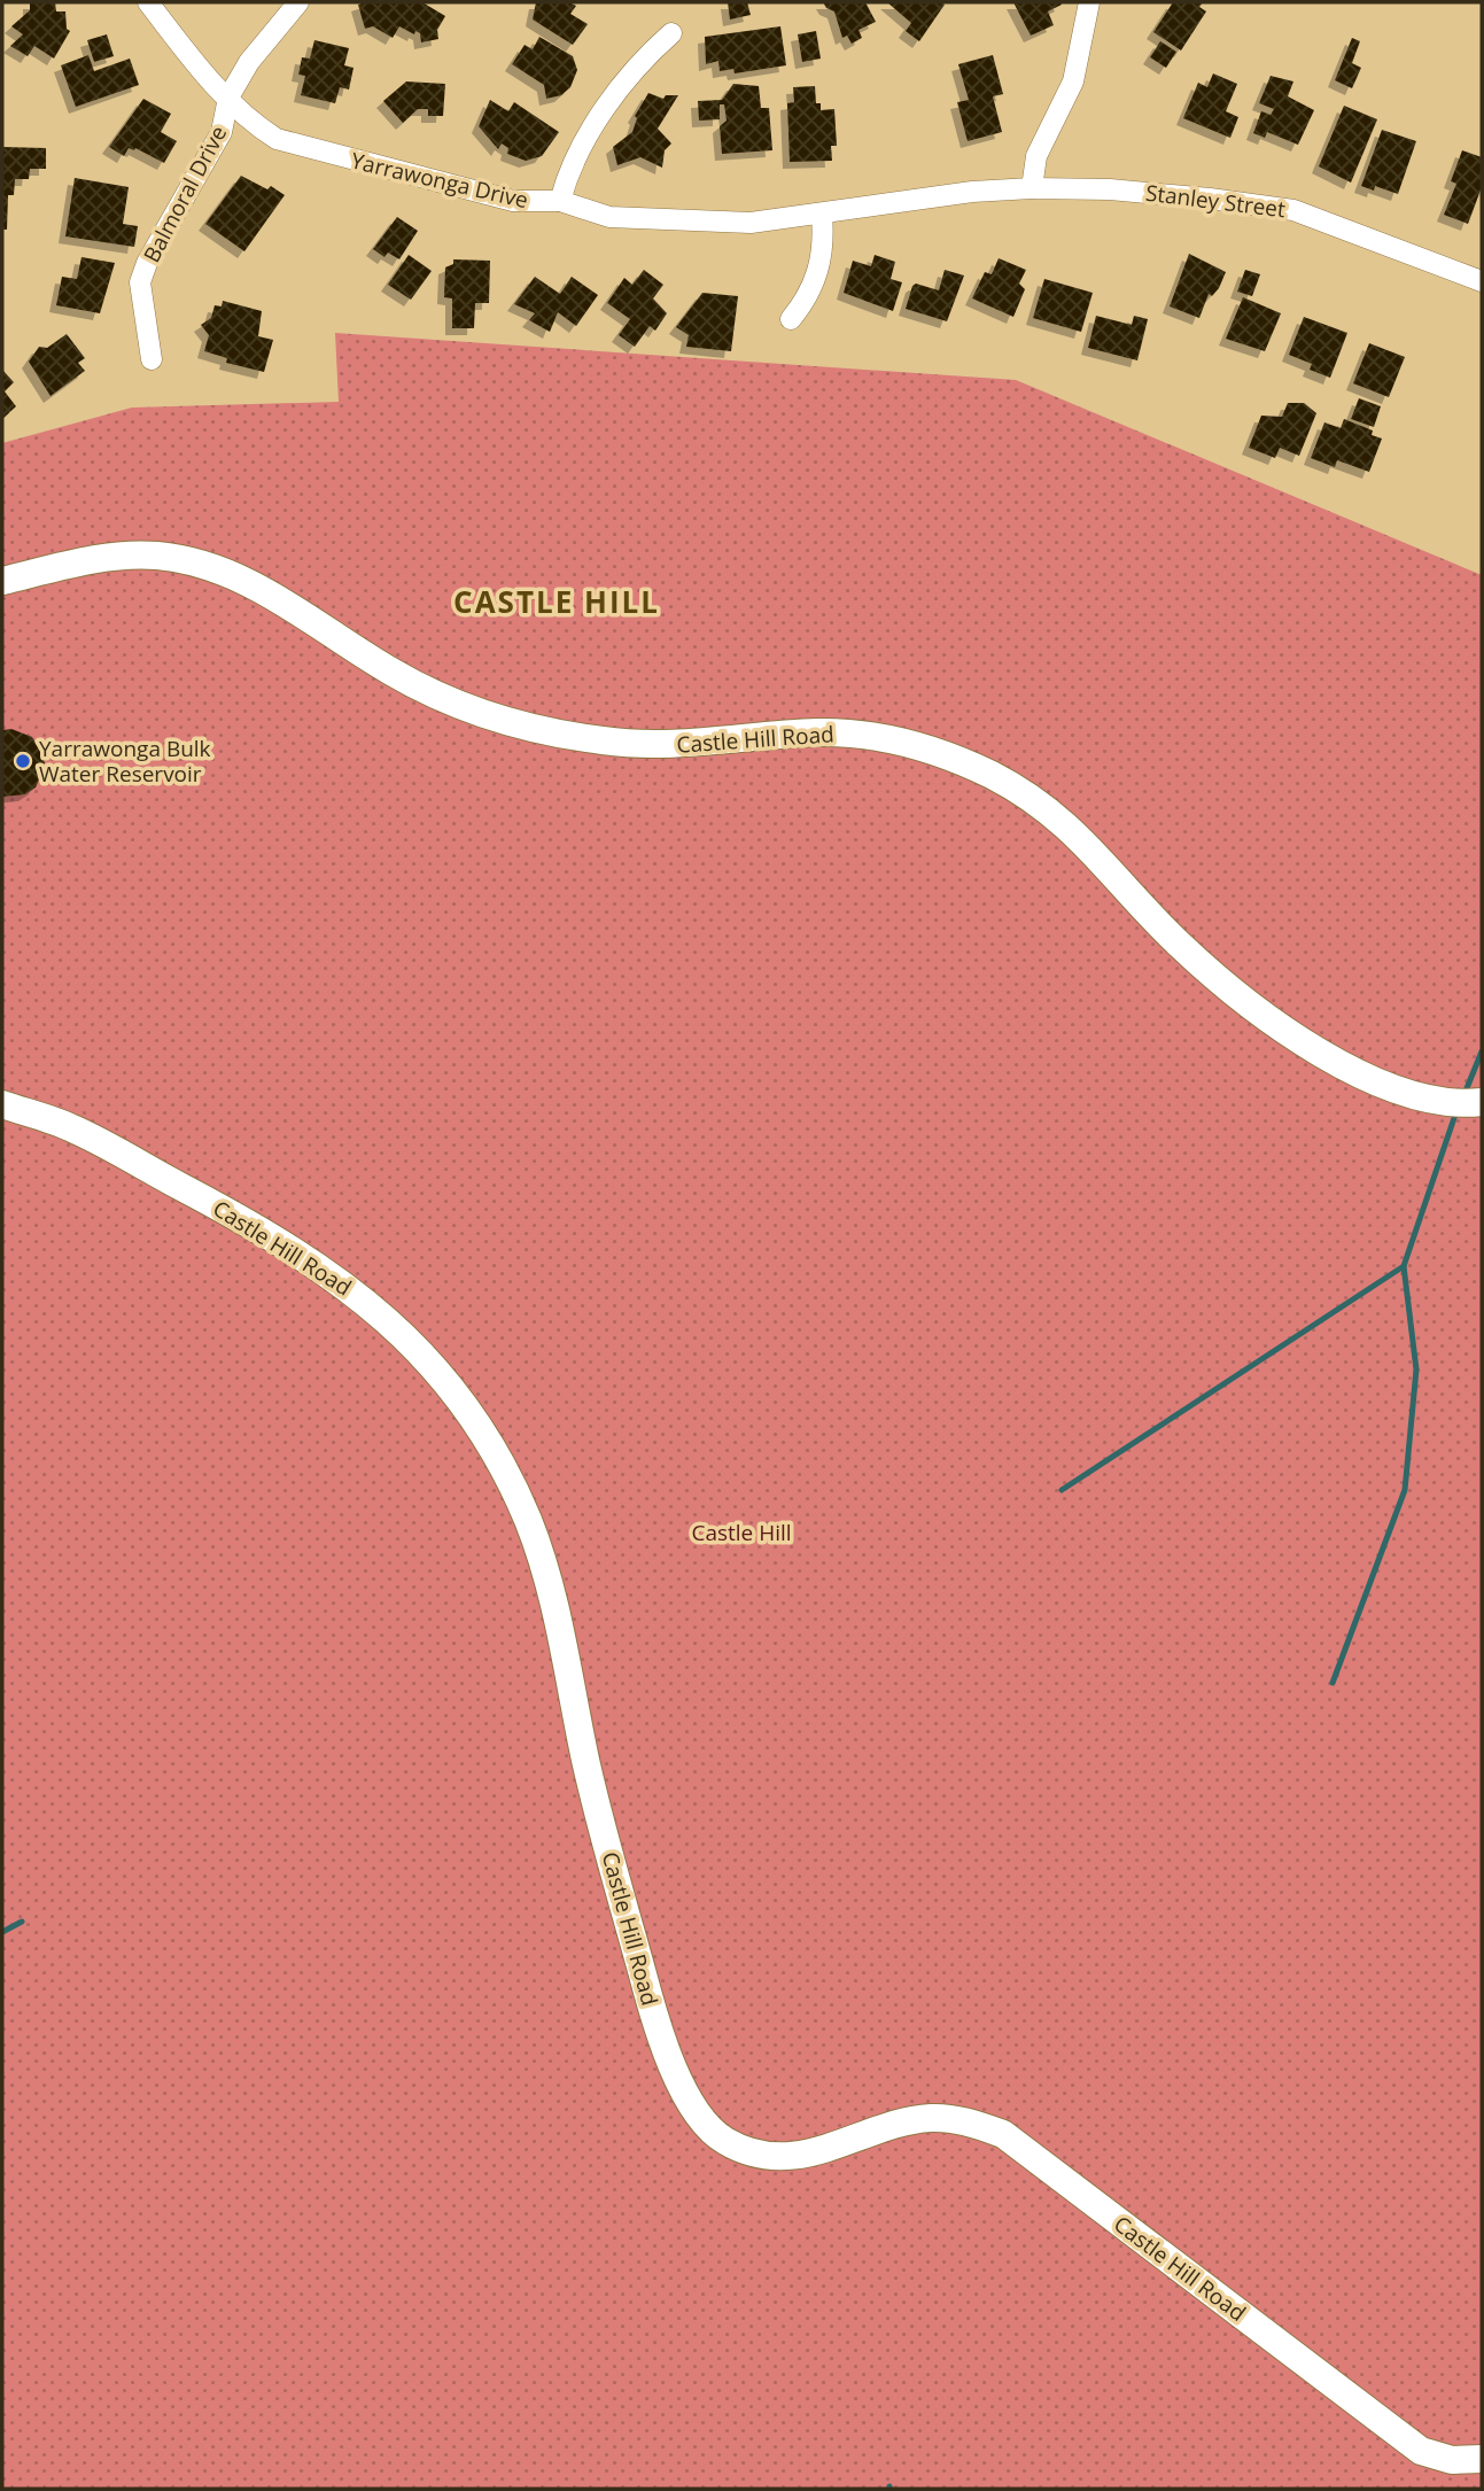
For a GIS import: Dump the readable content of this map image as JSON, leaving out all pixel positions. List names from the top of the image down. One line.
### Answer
{"streets":{"main road":["Castle Hill Road"],"street":["Yarrawonga Drive","Balmoral Drive","Stanley Street"]},"crossings":[["Yarrawonga Drive","Balmoral Drive"],["Yarrawonga Drive","Stanley Street"]],"districts":["CASTLE HILL"],"parks":["Castle Hill"],"places":["Yarrawonga Bulk Water Reservoir"]}
